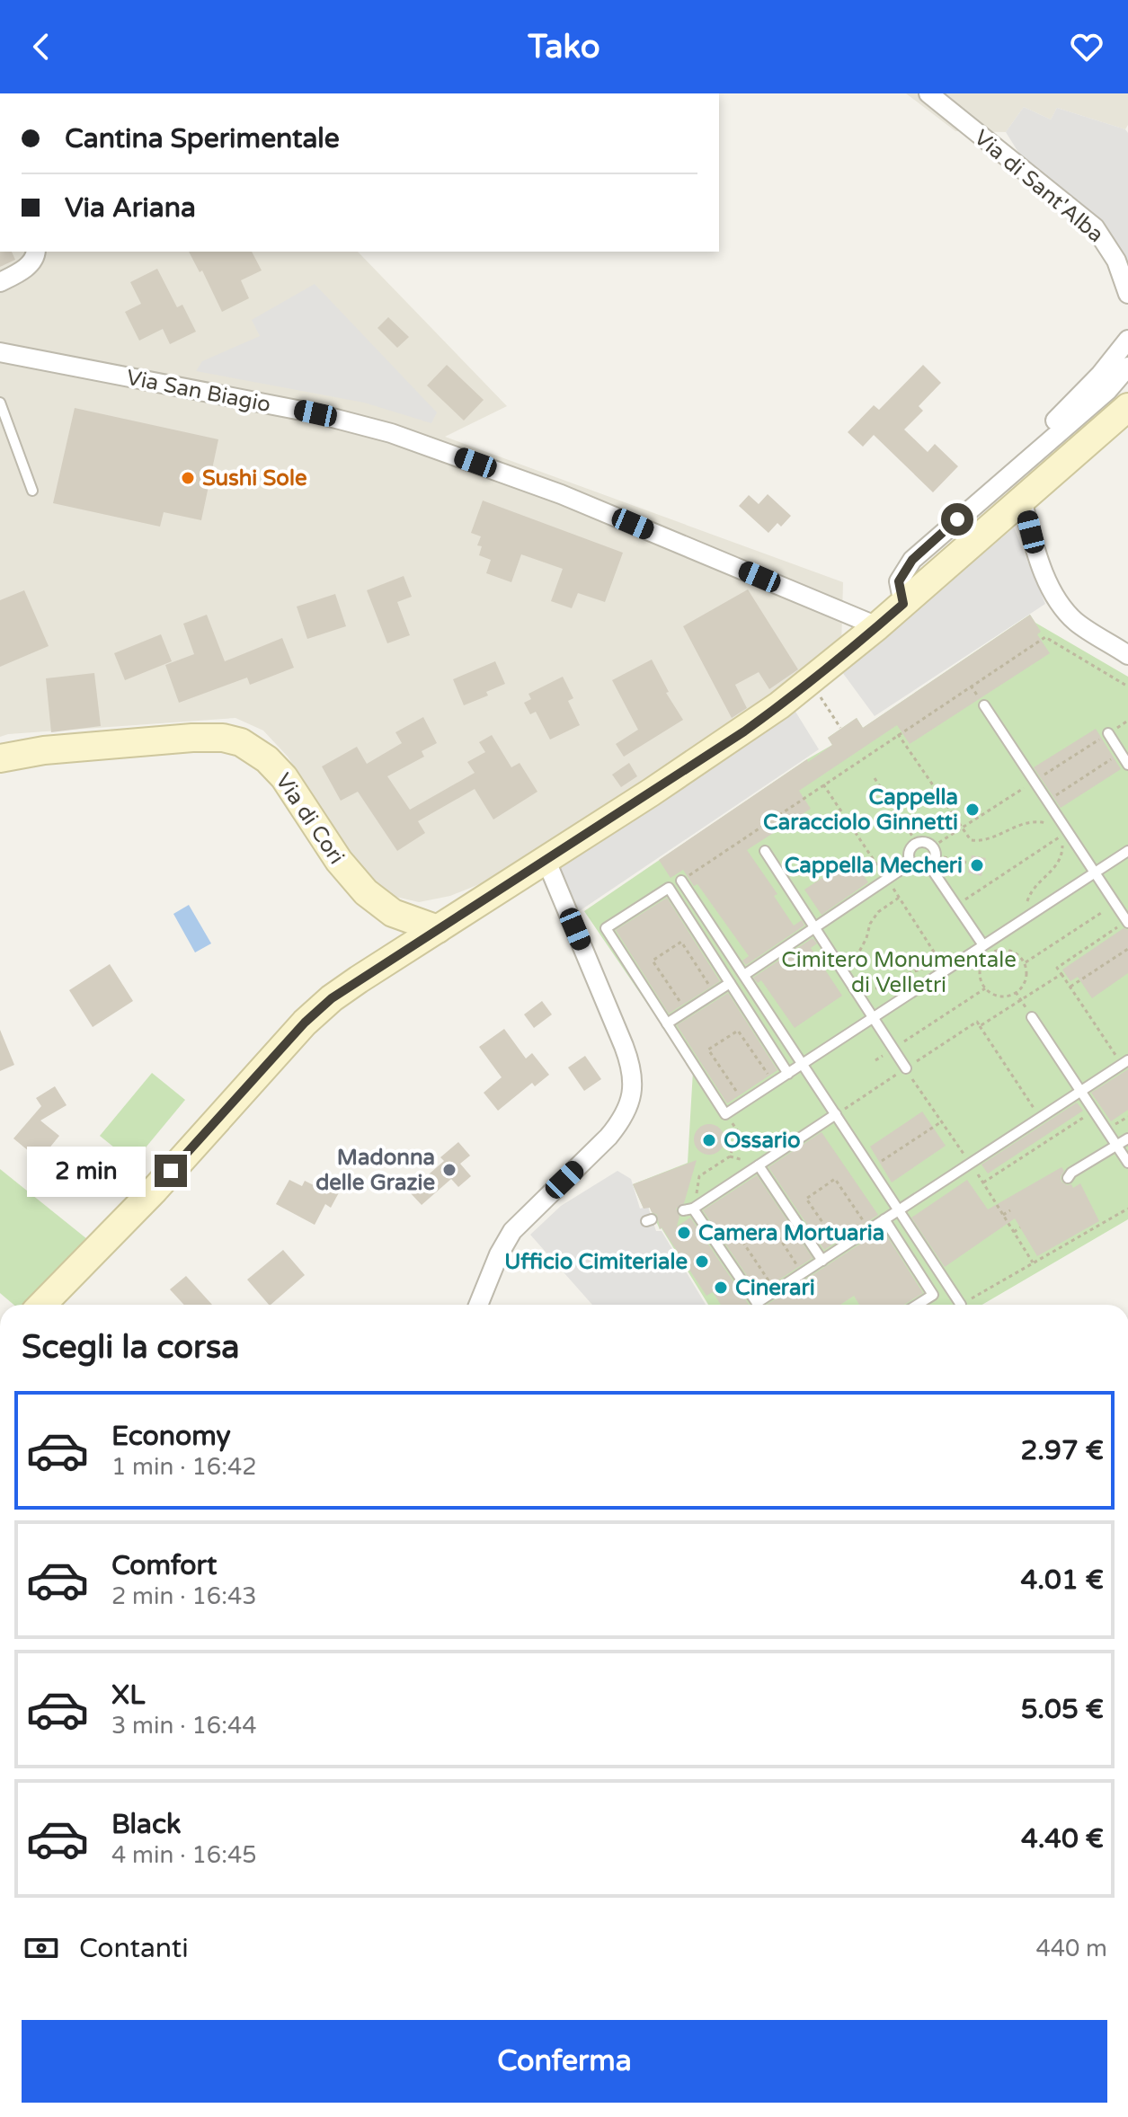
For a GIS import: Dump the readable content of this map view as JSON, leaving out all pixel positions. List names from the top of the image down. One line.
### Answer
{"streets":{"main road":["Via di Cori"],"street":["Via di Sant'Alba","Via San Biagio"]},"parks":["Cimitero Monumentale di Velletri"],"places":["Sushi Sole","Cappella Caracciolo Ginnetti","Cappella Mecheri","Ossario","Madonna delle Grazie","Camera Mortuaria","Ufficio Cimiteriale","Cinerari"],"page":{"header":"Tako","banner":["Cantina Sperimentale","Via Ariana"],"bubble":"2 min","heading":"Scegli la corsa","list":[{"name":"Economy","note":"1 min · 16:42","value":"2.97 €"},{"name":"Comfort","note":"2 min · 16:43","value":"4.01 €"},{"name":"XL","note":"3 min · 16:44","value":"5.05 €"},{"name":"Black","note":"4 min · 16:45","value":"4.40 €"}],"pay":["Contanti","440 m"],"buttons":"Conferma"}}
